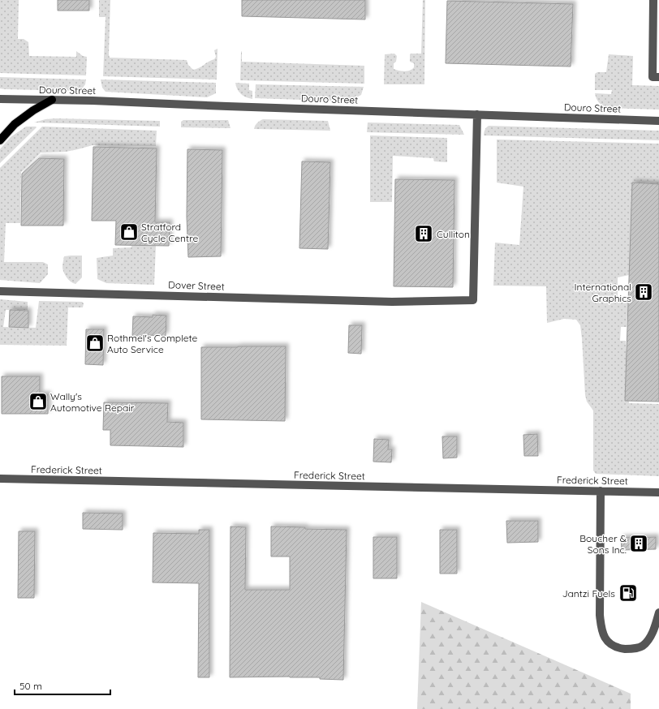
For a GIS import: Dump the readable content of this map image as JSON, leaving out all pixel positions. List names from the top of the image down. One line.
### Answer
{"streets":{"street":["Douro Street","Dover Street","Frederick Street"]},"crossings":[["Douro Street","Dover Street"]],"places":{"shop":["Stratford Cycle Centre","Rothmel's Complete Auto Service","Wally's Automotive Repair"],"building":["Culliton","International Graphics","Boucher & Sons Inc."],"fuel station":["Jantzi Fuels"]},"scale_bar":"50 m"}
